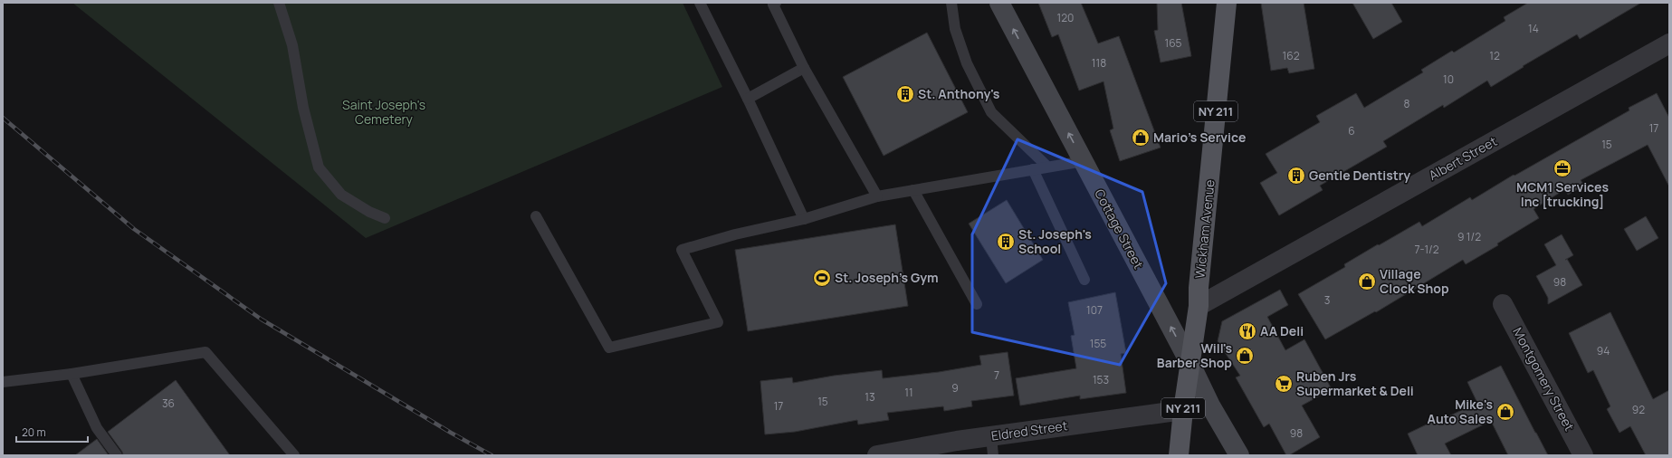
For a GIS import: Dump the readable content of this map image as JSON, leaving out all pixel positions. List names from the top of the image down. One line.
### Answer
{"streets":{"main road":["NY 211","Wickham Avenue"],"street":["Albert Street","Cottage Street","Montgomery Street","Eldred Street"]},"crossings":[["Albert Street","Wickham Avenue"],["Cottage Street","Wickham Avenue"],["Wickham Avenue","Eldred Street"]],"one_way":["Cottage Street"],"parks":["Saint Joseph's Cemetery"],"places":{"building":["St. Anthony's","Gentle Dentistry","St. Joseph's School"],"shop":["Mario's Service","Village Clock Shop","Will's Barber Shop","Mike's Auto Sales"],"office":["MCM1 Services Inc [trucking]"],"sports":["St. Joseph's Gym"],"restaurant":["AA Deli"],"supermarket":["Ruben Jrs Supermarket & Deli"]},"house_numbers":["120","14","165","162","12","118","10","8","17","6","15","9 1/2","7-1/2","98","3","107","155","94","7","153","9","11","13","15","36","17","92","98"],"scale_bar":"20 m"}
